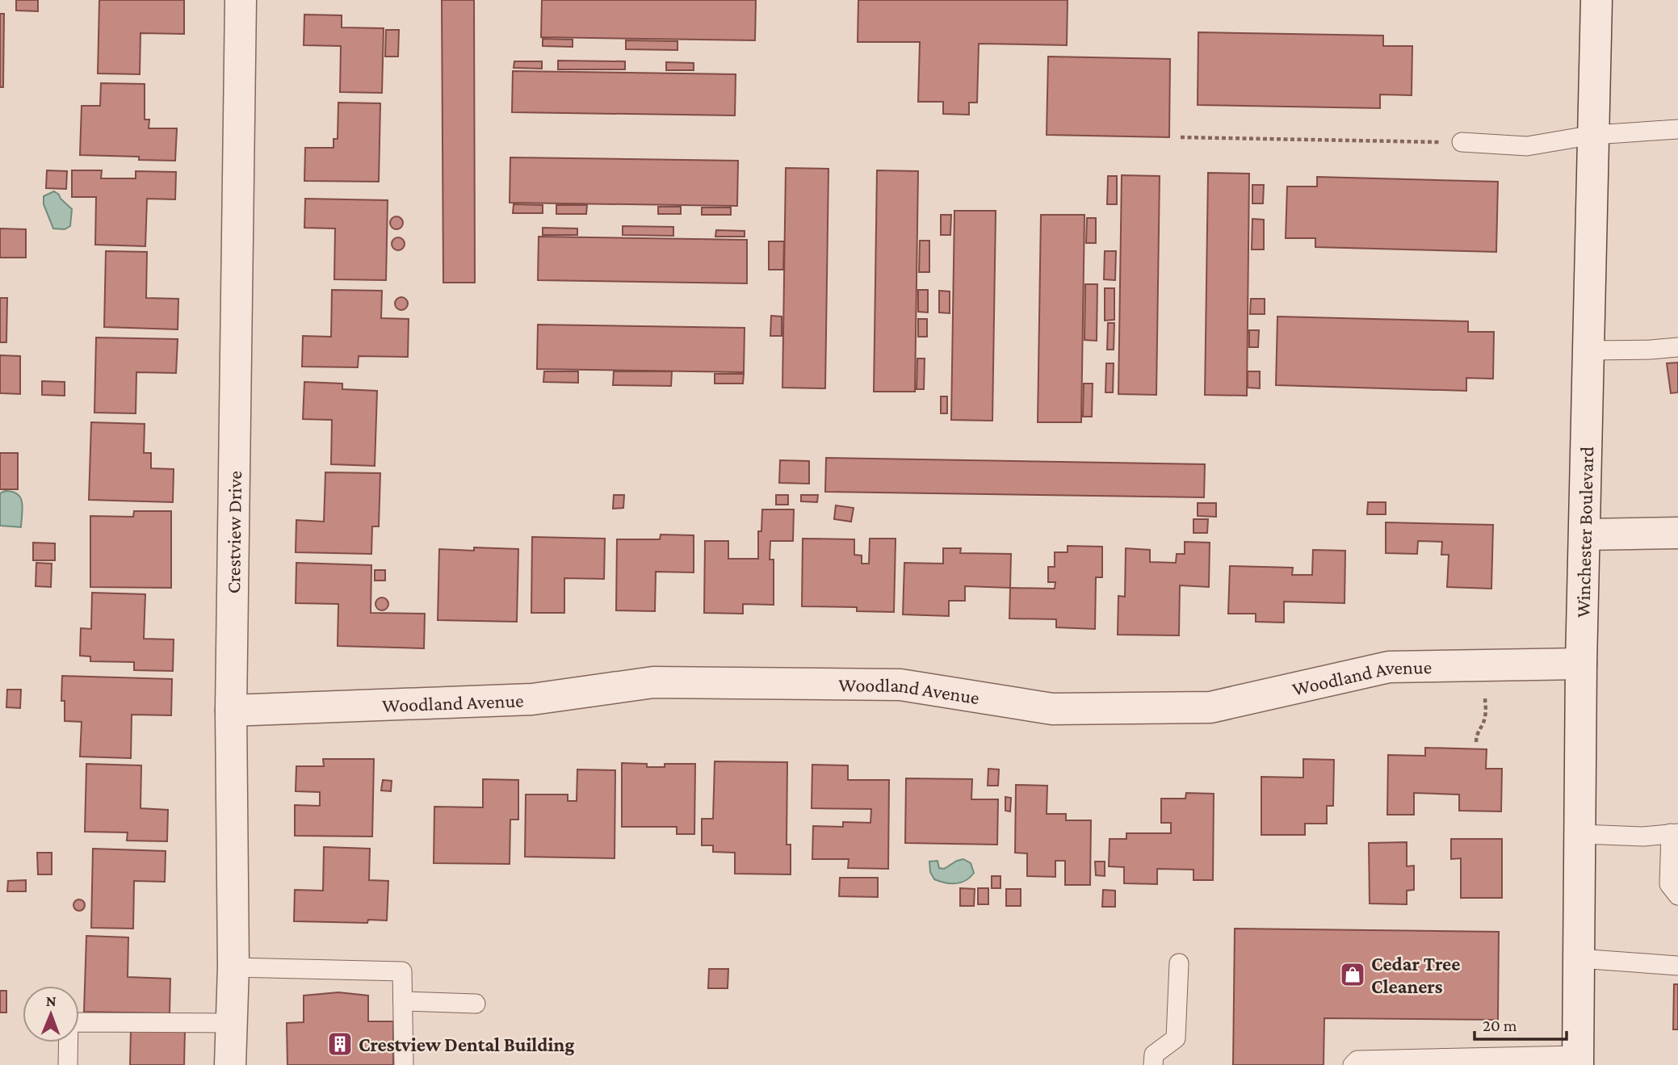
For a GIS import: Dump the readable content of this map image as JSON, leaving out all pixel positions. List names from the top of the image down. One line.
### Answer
{"streets":{"street":["Winchester Boulevard","Crestview Drive","Woodland Avenue"]},"crossings":[["Winchester Boulevard","Woodland Avenue"],["Crestview Drive","Woodland Avenue"]],"places":{"shop":["Cedar Tree Cleaners"],"building":["Crestview Dental Building"]},"scale_bar":"20 m","north":"top"}
